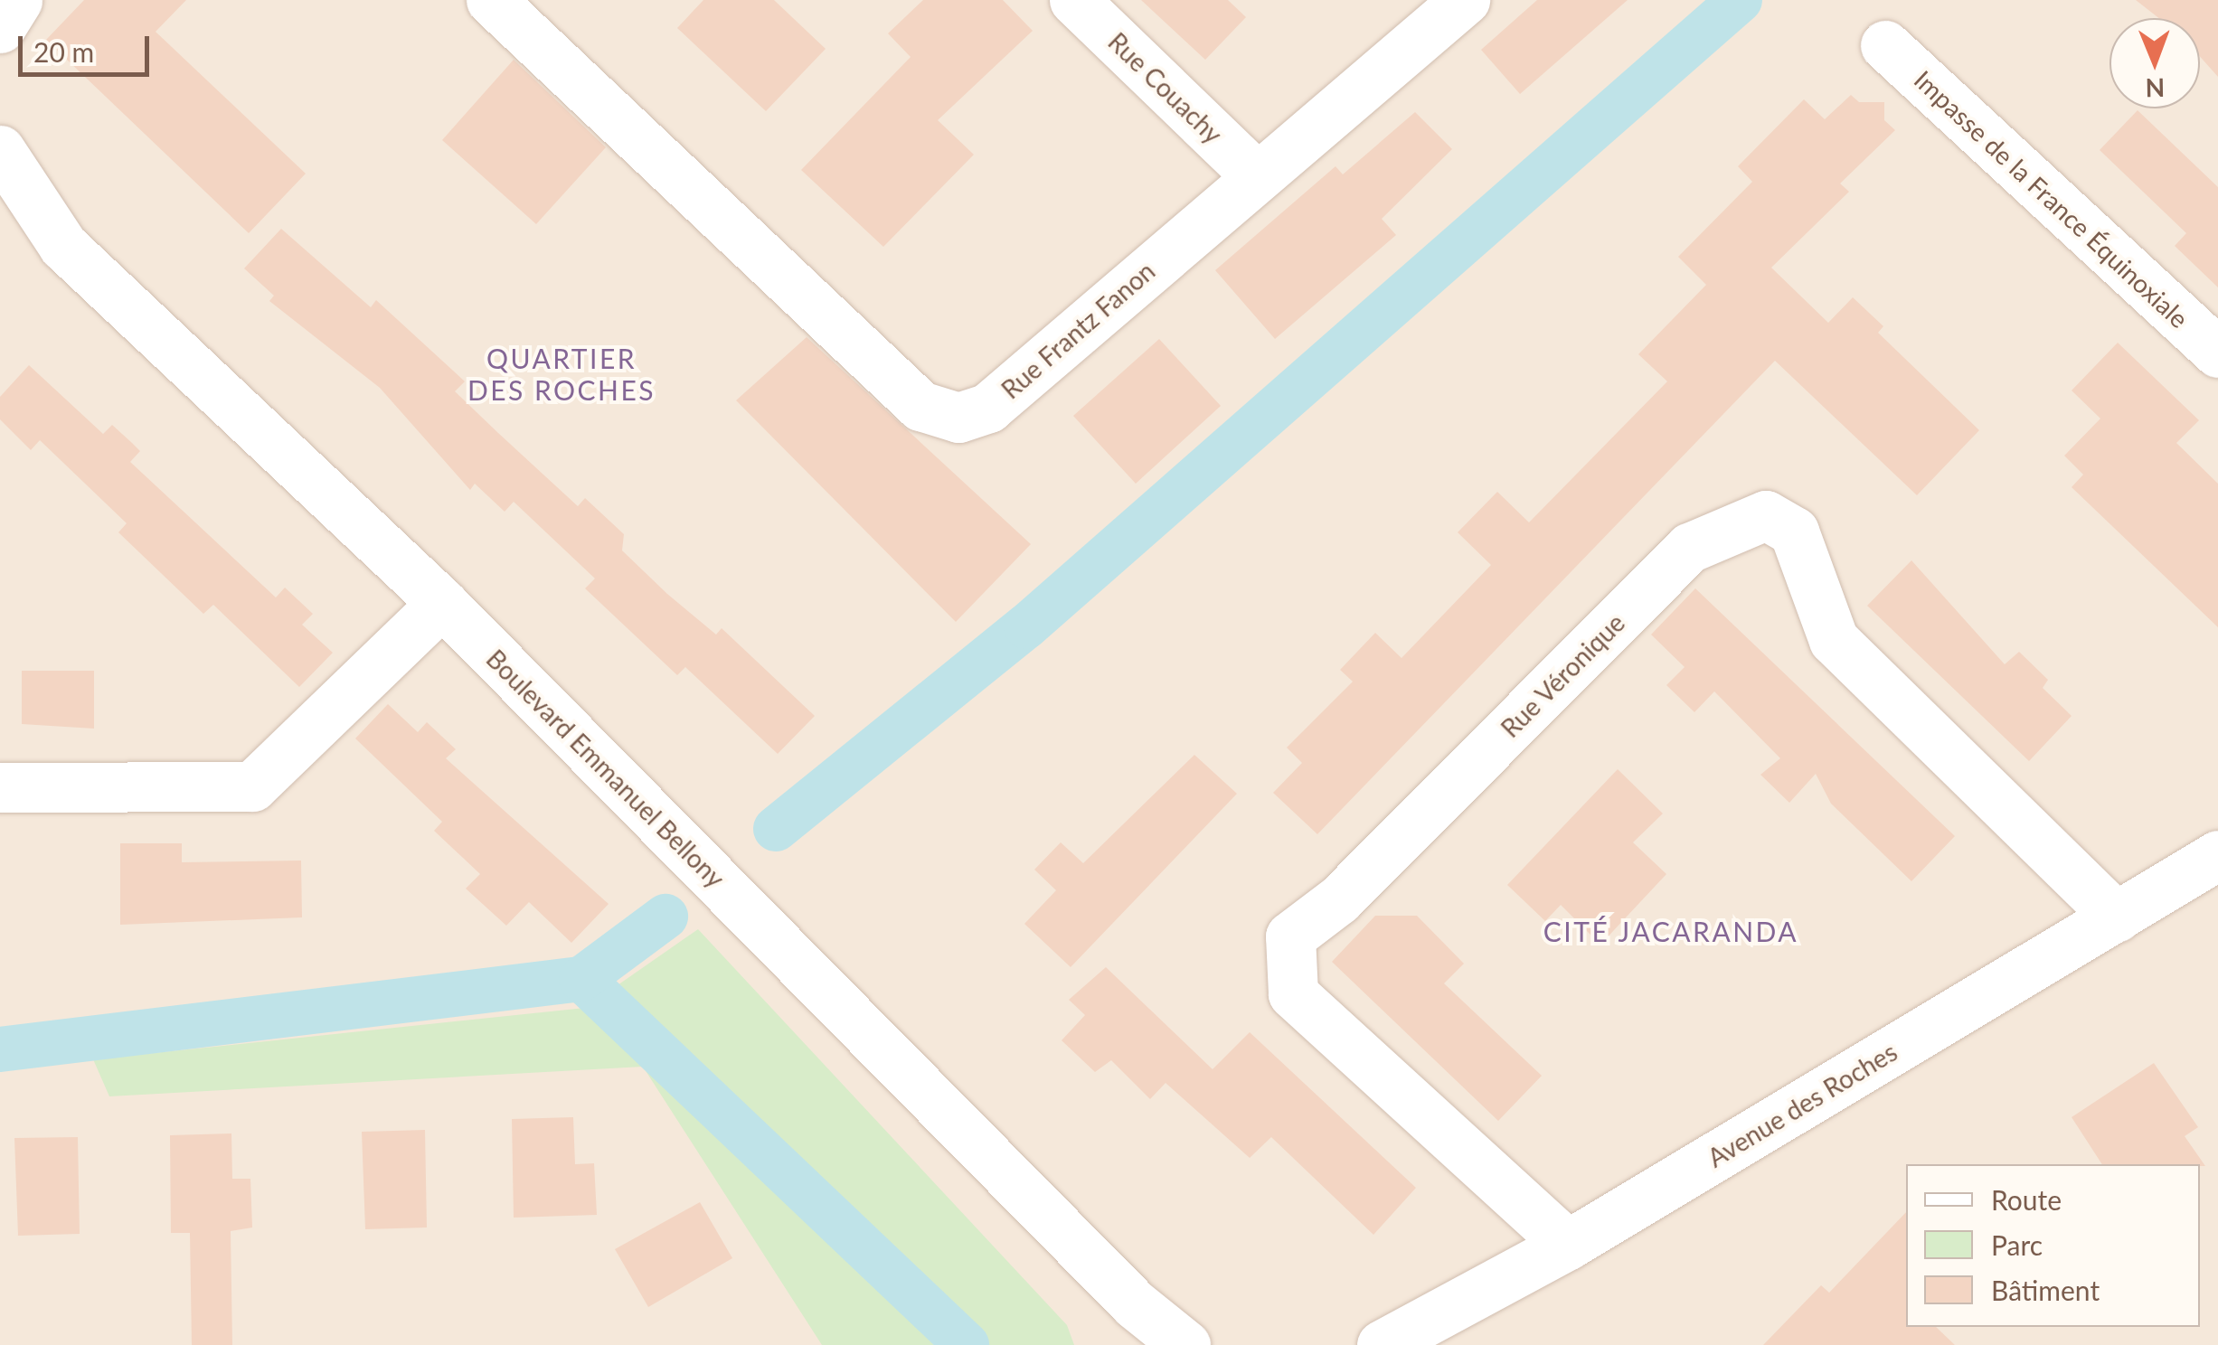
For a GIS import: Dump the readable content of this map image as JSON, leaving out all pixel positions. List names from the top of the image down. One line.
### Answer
{"streets":{"street":["Rue Couachy","Impasse de la France Équinoxiale","Rue Frantz Fanon","Rue Véronique","Boulevard Emmanuel Bellony","Avenue des Roches"]},"crossings":[["Rue Couachy","Rue Frantz Fanon"],["Rue Véronique","Avenue des Roches"]],"districts":["QUARTIER DES ROCHES","CITÉ JACARANDA"],"legend":["Route","Parc","Bâtiment"],"scale_bar":"20 m","north":"bottom"}
